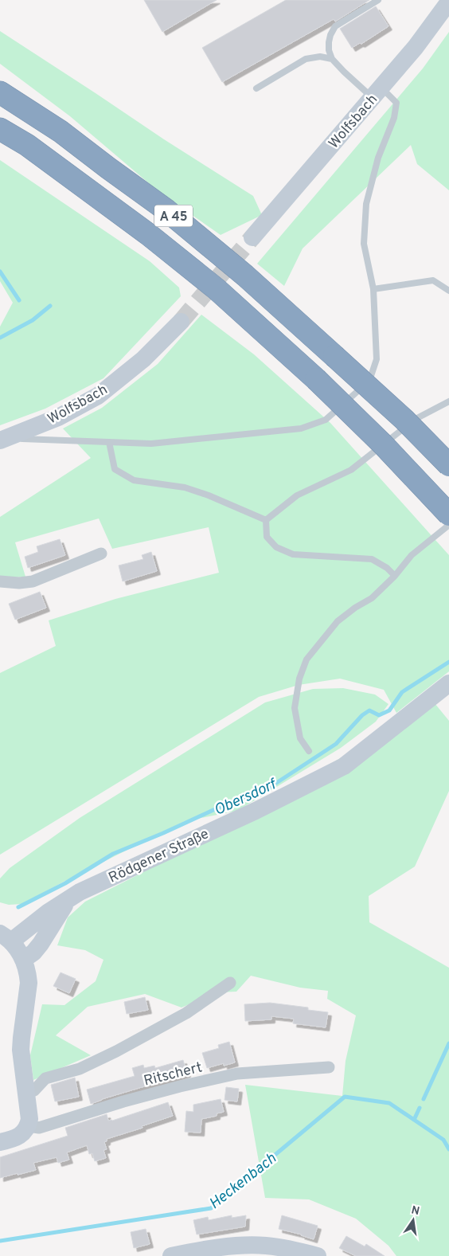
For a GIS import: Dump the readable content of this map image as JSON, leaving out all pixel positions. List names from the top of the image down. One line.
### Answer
{"streets":{"highway":["A 45"],"main road":["Wolfsbach","Rödgener Straße"],"street":["Ritschert"]},"water":["Obersdorf","Heckenbach"],"north":"top"}
